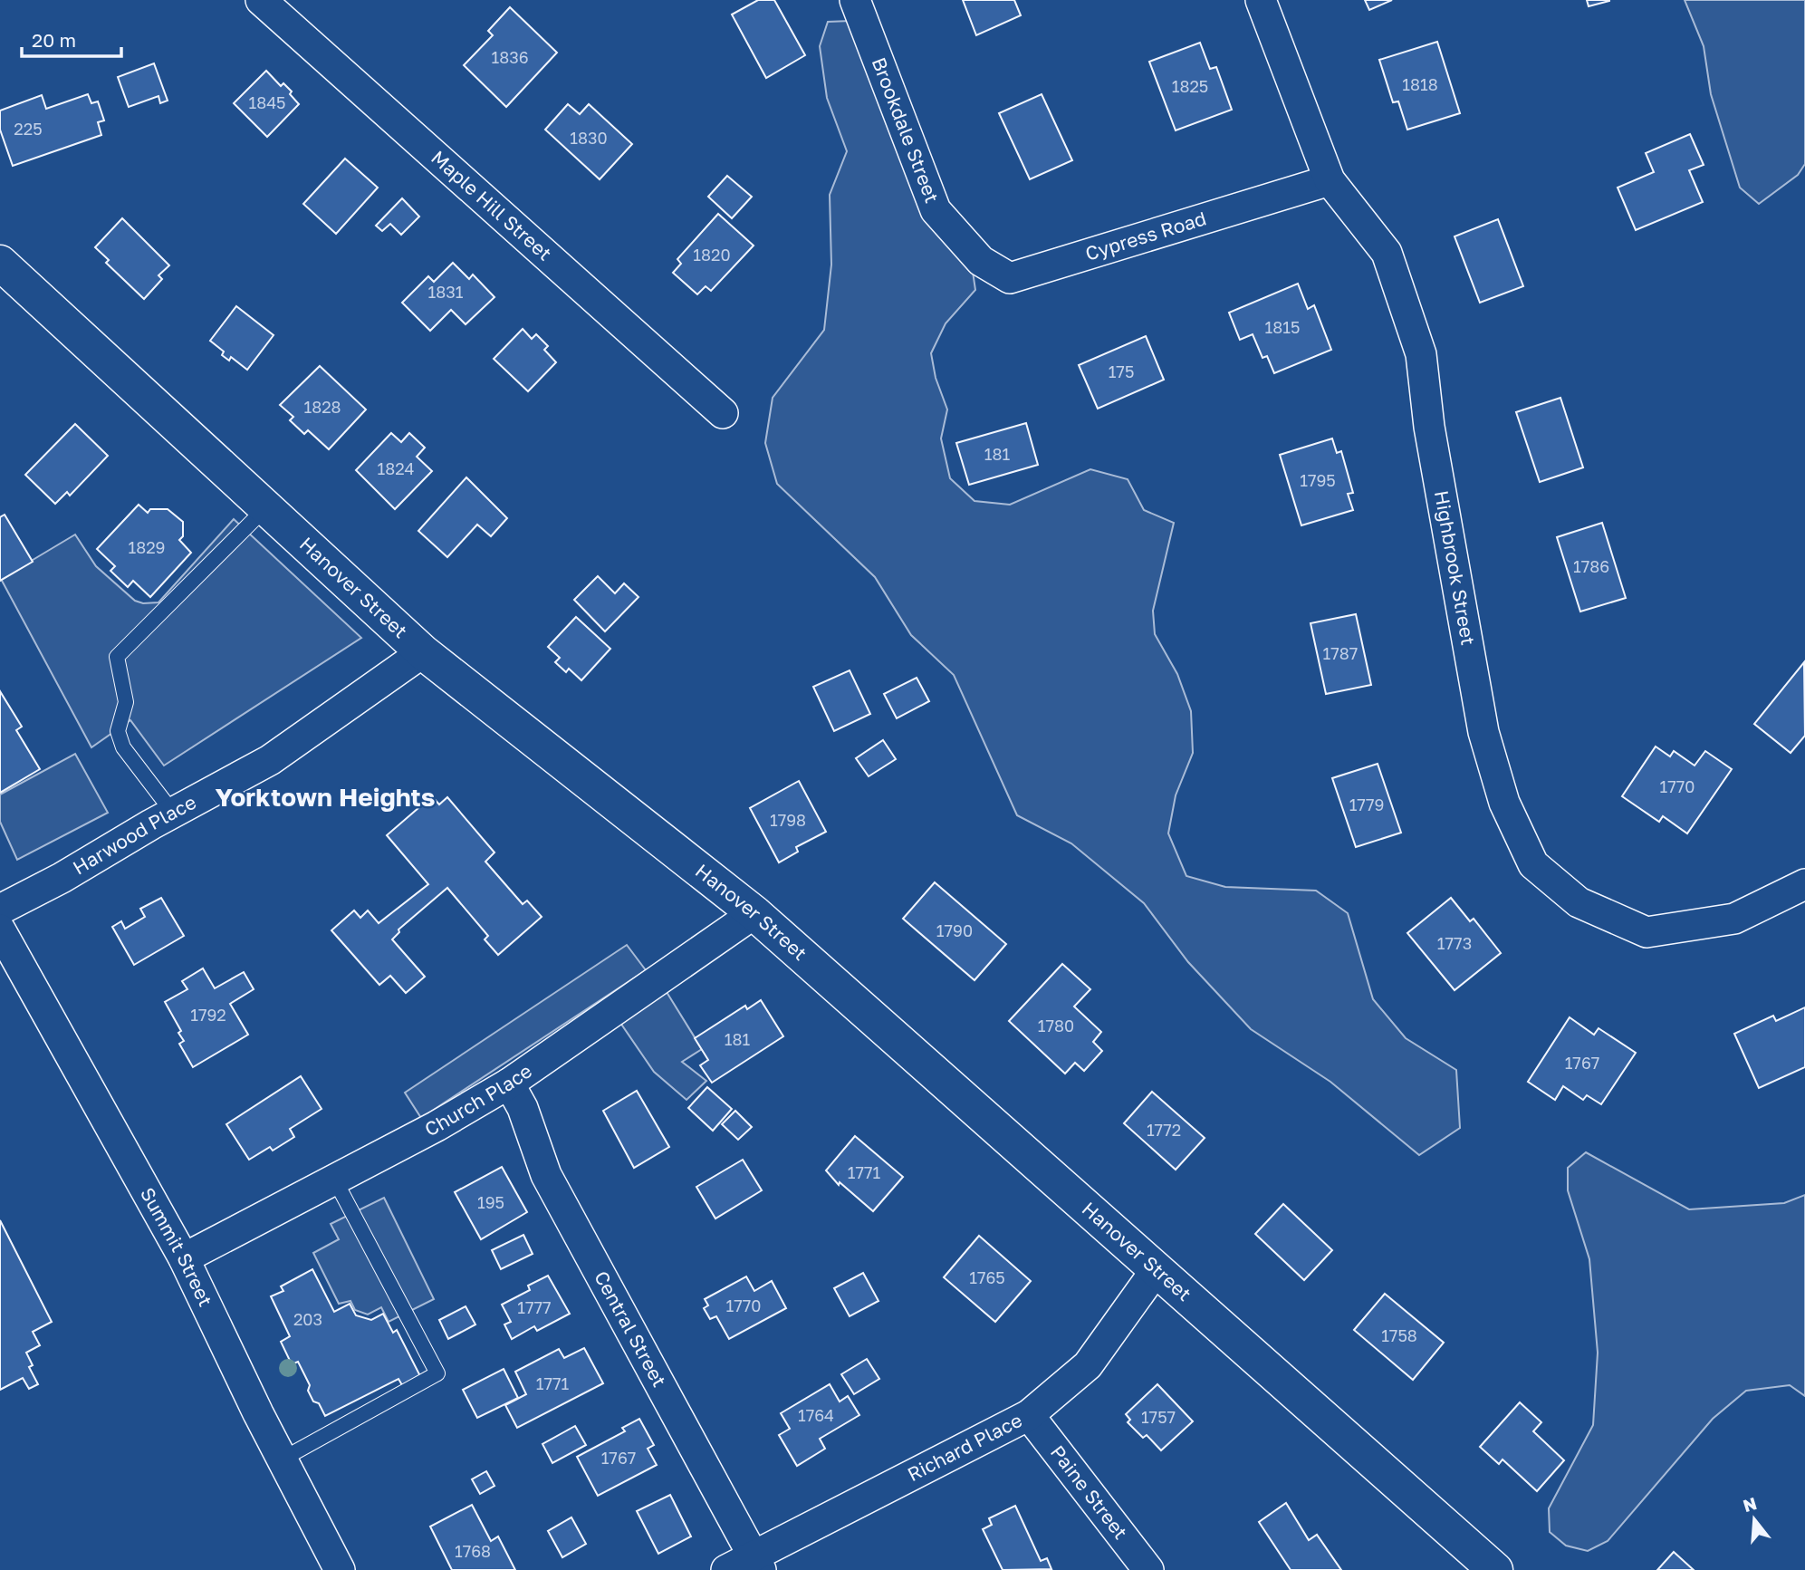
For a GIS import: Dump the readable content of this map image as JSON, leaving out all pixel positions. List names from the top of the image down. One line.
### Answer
{"streets":{"street":["Brookdale Street","Maple Hill Street","Cypress Road","Highbrook Street","Hanover Street","Harwood Place","Church Place","Summit Street","Central Street","Richard Place","Paine Street"]},"crossings":[["Brookdale Street","Cypress Road"],["Cypress Road","Highbrook Street"],["Hanover Street","Harwood Place"],["Hanover Street","Church Place"],["Hanover Street","Richard Place"],["Church Place","Summit Street"],["Church Place","Central Street"],["Central Street","Richard Place"],["Richard Place","Paine Street"]],"districts":["Yorktown Heights"],"house_numbers":["1836","1818","1825","1845","225","1830","1820","1831","1815","175","1828","181","1824","1795","1829","1786","1787","1770","1779","1798","1790","1773","1792","1780","181","1767","1772","1771","195","1765","1770","1777","203","1758","1771","1764","1757","1767","1768"],"scale_bar":"20 m","north":"top"}
